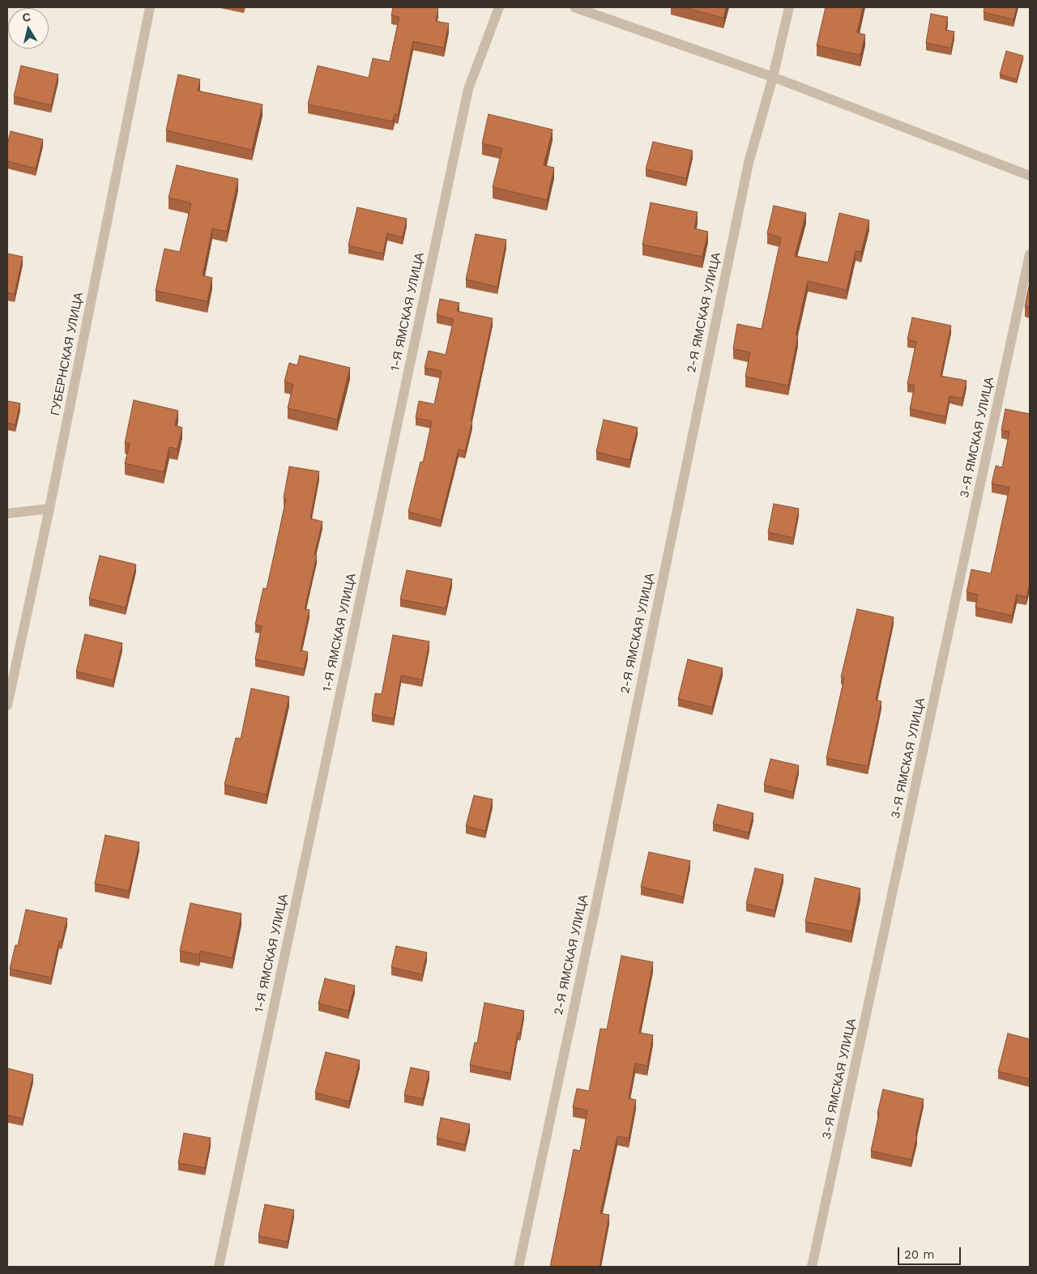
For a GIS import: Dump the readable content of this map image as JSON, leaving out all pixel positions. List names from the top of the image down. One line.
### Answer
{"streets":{"street":["1-Я ЯМСКАЯ УЛИЦА","2-Я ЯМСКАЯ УЛИЦА","ГУБЕРНСКАЯ УЛИЦА","3-Я ЯМСКАЯ УЛИЦА"]},"scale_bar":"20 m","north":"top"}
